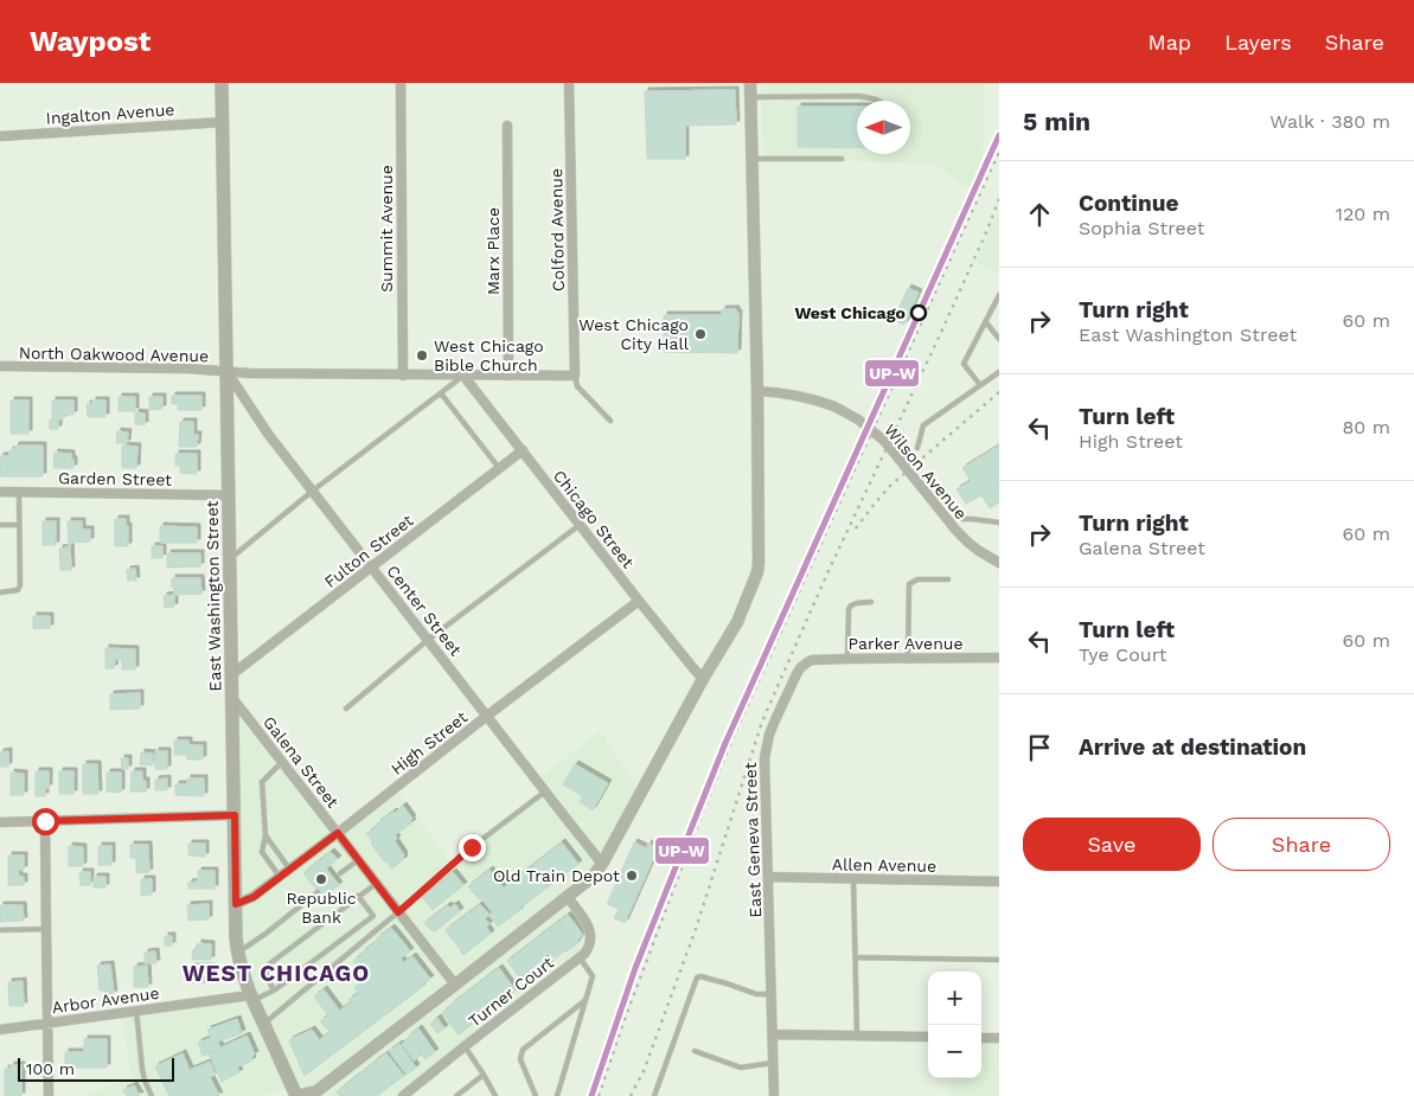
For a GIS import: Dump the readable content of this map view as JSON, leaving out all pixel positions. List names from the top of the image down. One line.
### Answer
{"streets":{"main road":["East Washington Street"],"street":["Ingalton Avenue","Summit Avenue","Colford Avenue","Marx Place","North Oakwood Avenue","Wilson Avenue","Garden Street","Chicago Street","Fulton Street","Center Street","Parker Avenue","High Street","Galena Street","East Geneva Street","Allen Avenue","Turner Court","Arbor Avenue"]},"crossings":[["Ingalton Avenue","East Washington Street"],["Summit Avenue","North Oakwood Avenue"],["Colford Avenue","North Oakwood Avenue"],["Marx Place","North Oakwood Avenue"],["North Oakwood Avenue","Chicago Street"],["North Oakwood Avenue","East Washington Street"],["North Oakwood Avenue","Center Street"],["Garden Street","East Washington Street"],["Chicago Street","Fulton Street"],["Chicago Street","High Street"],["Fulton Street","East Washington Street"],["Fulton Street","Center Street"],["East Washington Street","Center Street"],["East Washington Street","High Street"],["East Washington Street","Galena Street"],["East Washington Street","Arbor Avenue"],["Center Street","High Street"],["Parker Avenue","East Geneva Street"],["High Street","Galena Street"],["East Geneva Street","Allen Avenue"]],"districts":["WEST CHICAGO"],"places":["West Chicago","West Chicago City Hall","West Chicago Bible Church","Old Train Depot","Republic Bank"],"lines":["transit line UP-W"],"scale_bar":"100 m","north":"left","page":{"header":"Waypost","nav":["Map","Layers","Share"],"heading":["5 min","Walk · 380 m"],"list":[["Continue","Sophia Street","120 m"],["Turn right","East Washington Street","60 m"],["Turn left","High Street","80 m"],["Turn right","Galena Street","60 m"],["Turn left","Tye Court","60 m"],"Arrive at destination"],"buttons":["Save","Share"],"map_buttons":["+","−"],"scale":"100 m"}}
